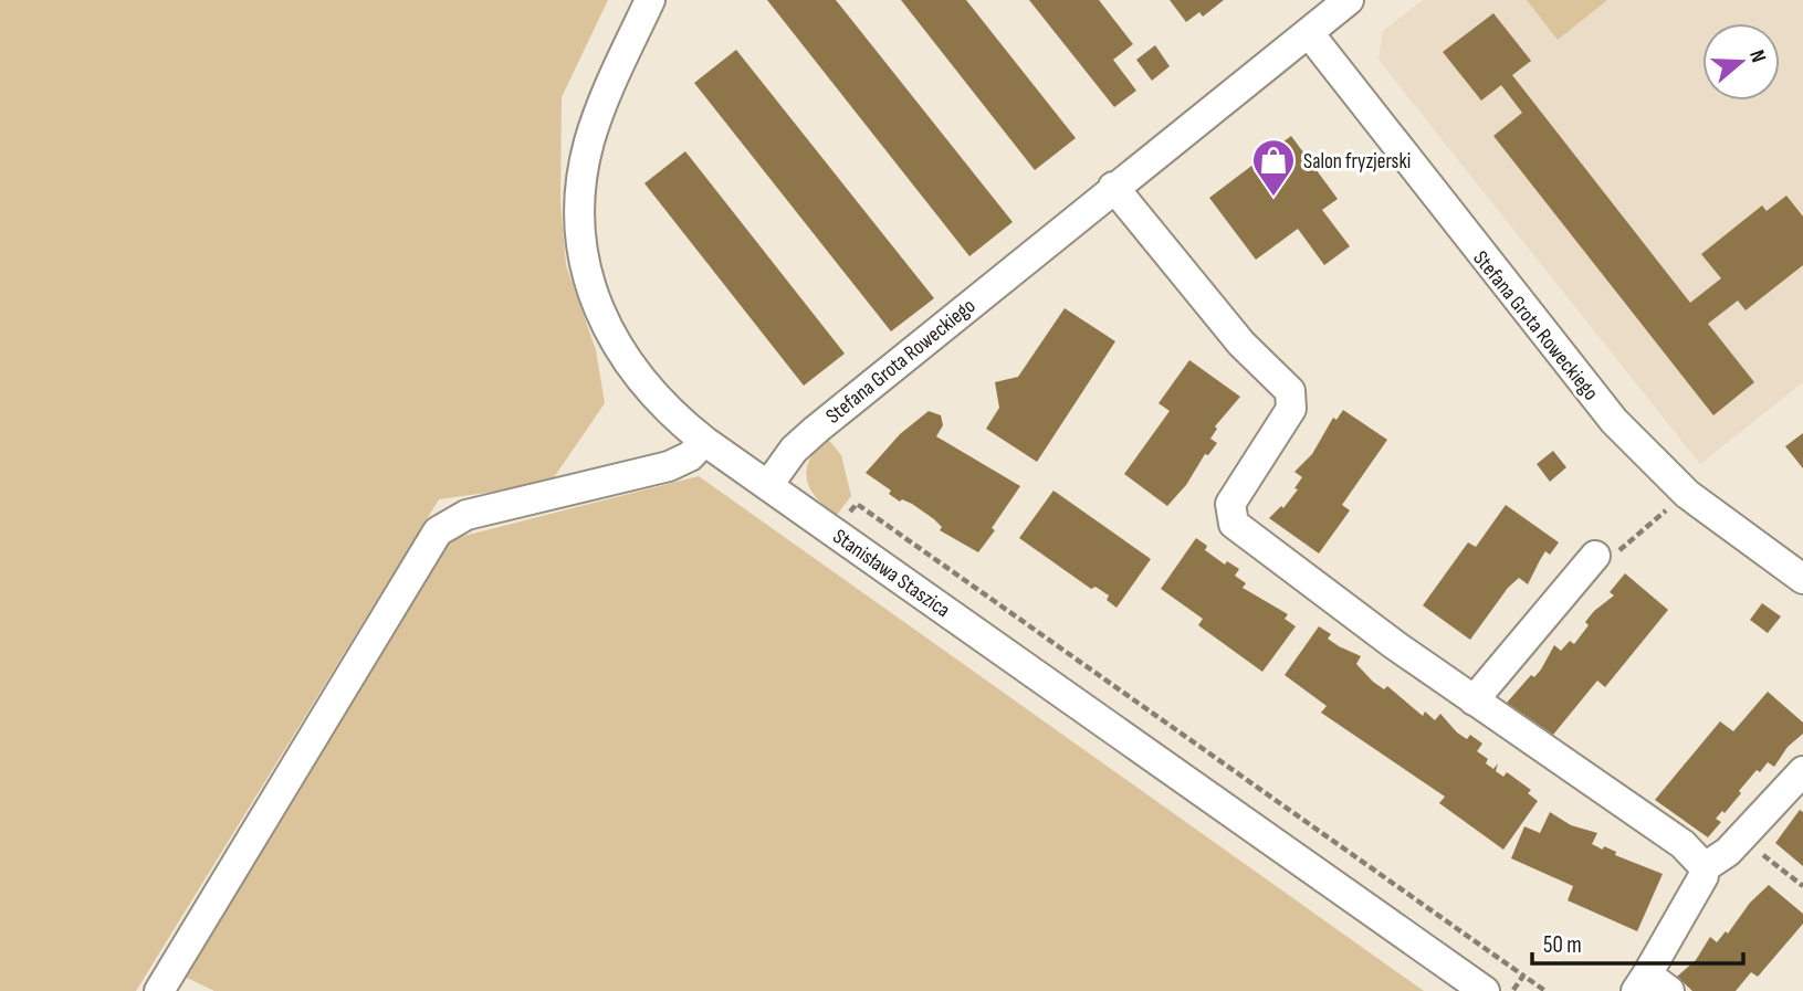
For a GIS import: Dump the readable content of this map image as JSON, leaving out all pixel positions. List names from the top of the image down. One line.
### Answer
{"streets":{"street":["Stefana Grota Roweckiego","Stanisława Staszica"]},"crossings":[["Stefana Grota Roweckiego","Stanisława Staszica"]],"places":{"shop":["Salon fryzjerski"]},"scale_bar":"50 m","north":"right"}
